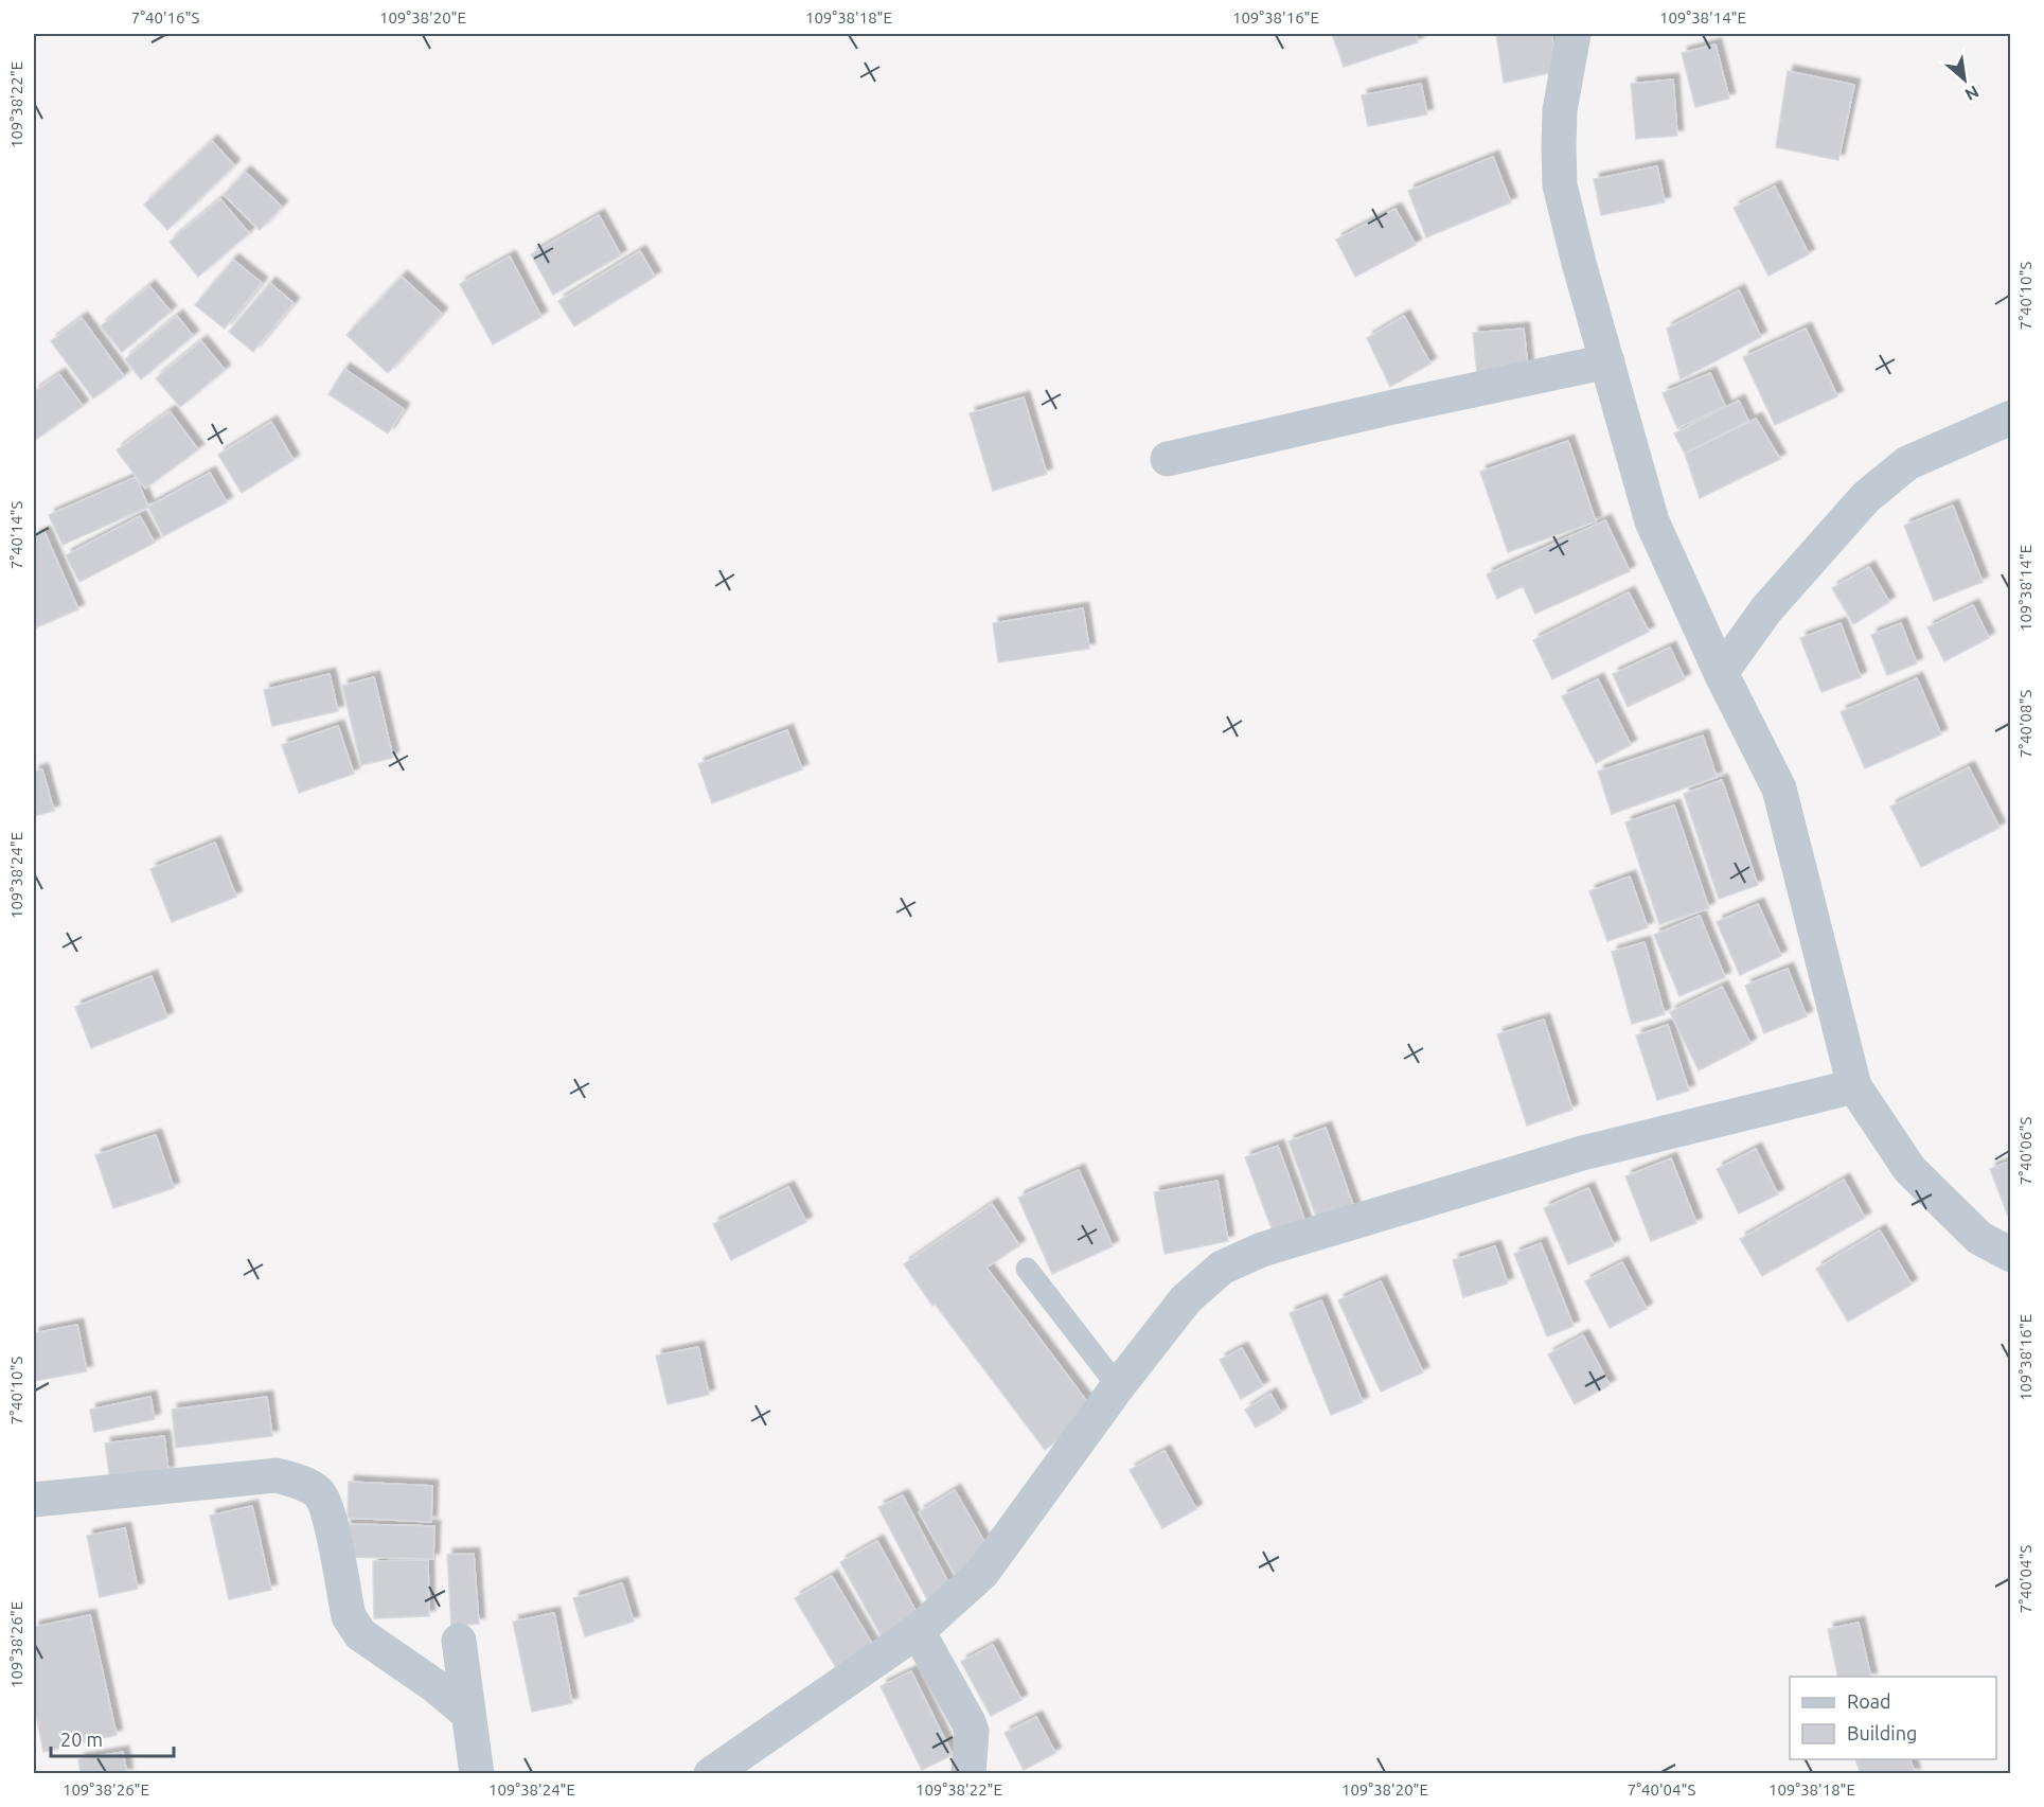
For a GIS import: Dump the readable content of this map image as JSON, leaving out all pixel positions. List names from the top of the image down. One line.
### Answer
{"legend":["Road","Building"],"scale_bar":"20 m","north":"bottom right","coordinates":["7°40'16\"S","109°38'20\"E","109°38'18\"E","109°38'16\"E","109°38'14\"E","109°38'22\"E","7°40'10\"S","7°40'14\"S","7°40'08\"S","109°38'24\"E","7°40'06\"S","7°40'04\"S","109°38'26\"E"]}
